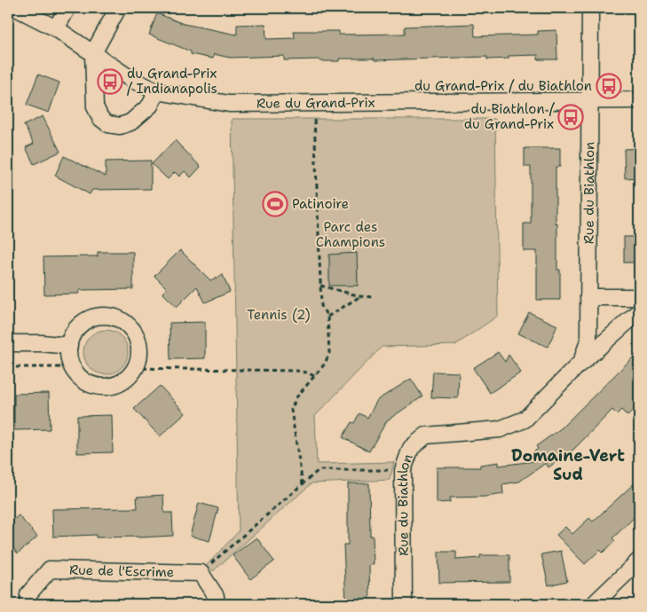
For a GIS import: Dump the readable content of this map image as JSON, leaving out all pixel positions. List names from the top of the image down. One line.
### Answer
{"streets":{"street":["Rue du Grand-Prix","Rue du Biathlon","Rue de l'Escrime"]},"crossings":[["Rue du Grand-Prix","Rue du Biathlon"]],"districts":["Domaine-Vert Sud"],"parks":["Parc des Champions","Tennis (2)"],"places":{"bus stop":["du Grand-Prix / Indianapolis","du Grand-Prix / du Biathlon","du Biathlon / du Grand-Prix"],"sports":["Patinoire"]}}
